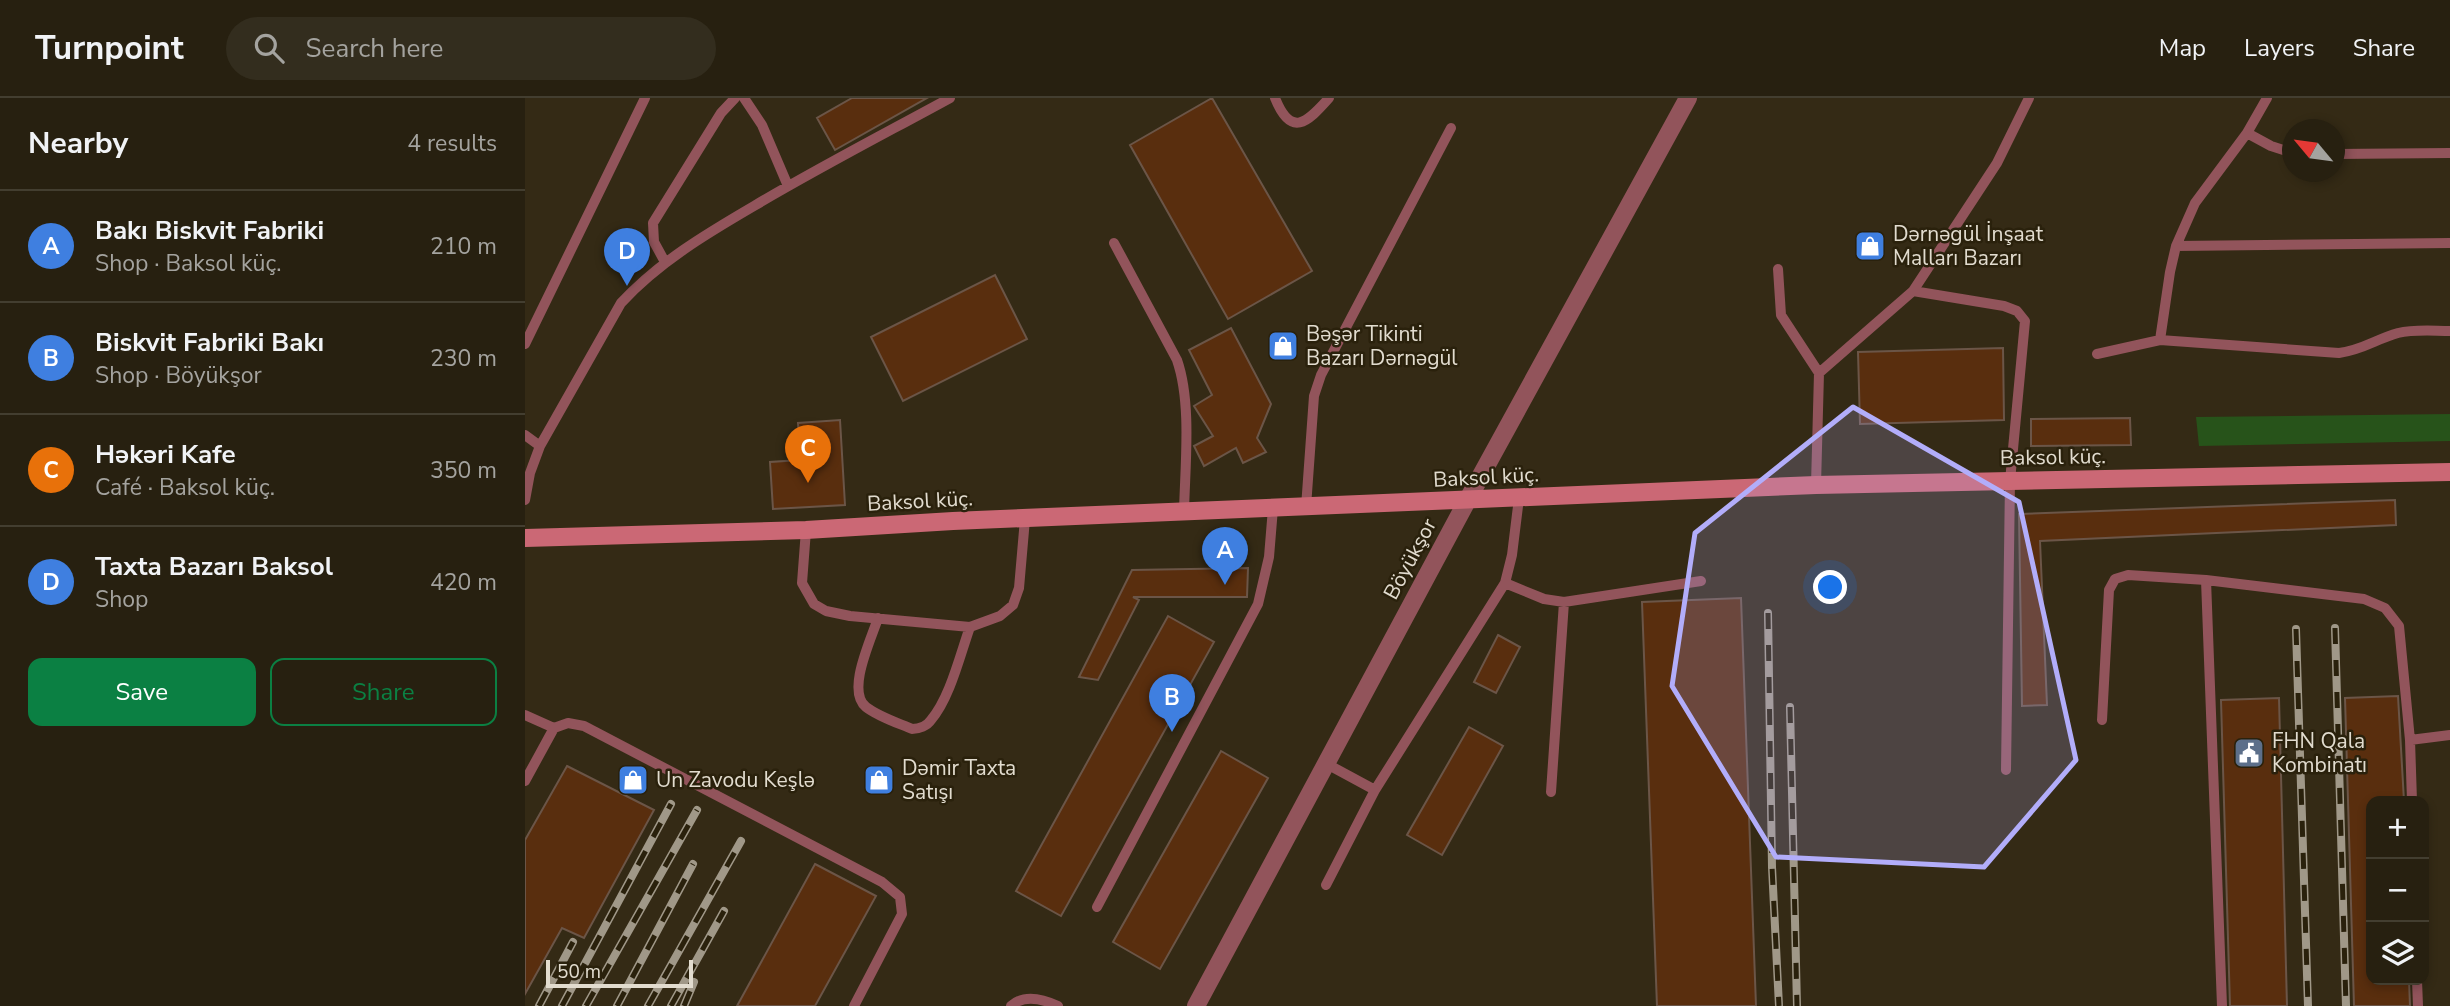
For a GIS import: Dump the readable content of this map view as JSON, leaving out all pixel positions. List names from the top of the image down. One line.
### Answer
{"streets":{"main road":["Baksol küç."],"street":["Böyükşor"]},"crossings":[["Baksol küç.","Böyükşor"]],"places":{"shop":["Dərnəgül İnşaat Malları Bazarı","Bəşər Tikinti Bazarı Dərnəgül","Un Zavodu Keşlə","Dəmir Taxta Satışı"],"public building":["FHN Qala Kombinatı"]},"scale_bar":"50 m","north":"top left","page":{"header":"Turnpoint","search":"Search here","nav":["Map","Layers","Share"],"heading":["Nearby","4 results"],"list":[{"mark":"A","name":"Bakı Biskvit Fabriki","note":"Shop · Baksol küç.","value":"210 m"},{"mark":"B","name":"Biskvit Fabriki Bakı","note":"Shop · Böyükşor","value":"230 m"},{"mark":"C","name":"Həkəri Kafe","note":"Café · Baksol küç.","value":"350 m"},{"mark":"D","name":"Taxta Bazarı Baksol","note":"Shop","value":"420 m"}],"pins":["D","C","A","B"],"buttons":["Save","Share"],"map_buttons":["+","−"],"scale":"50 m"}}
